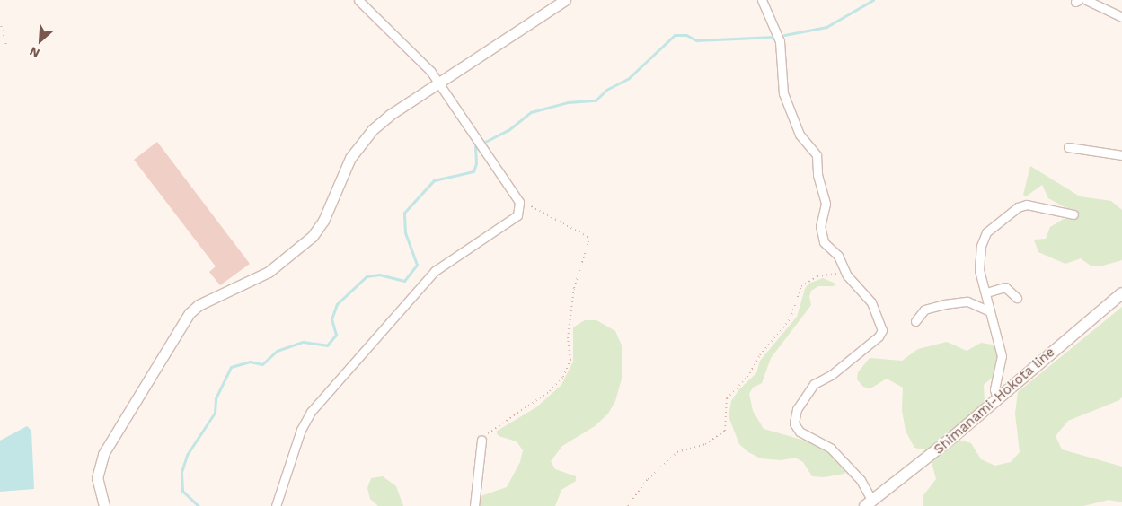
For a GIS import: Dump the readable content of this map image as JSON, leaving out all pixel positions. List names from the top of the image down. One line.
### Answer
{"streets":{"main road":["Shimanami-Hokota line"]},"north":"bottom left"}
